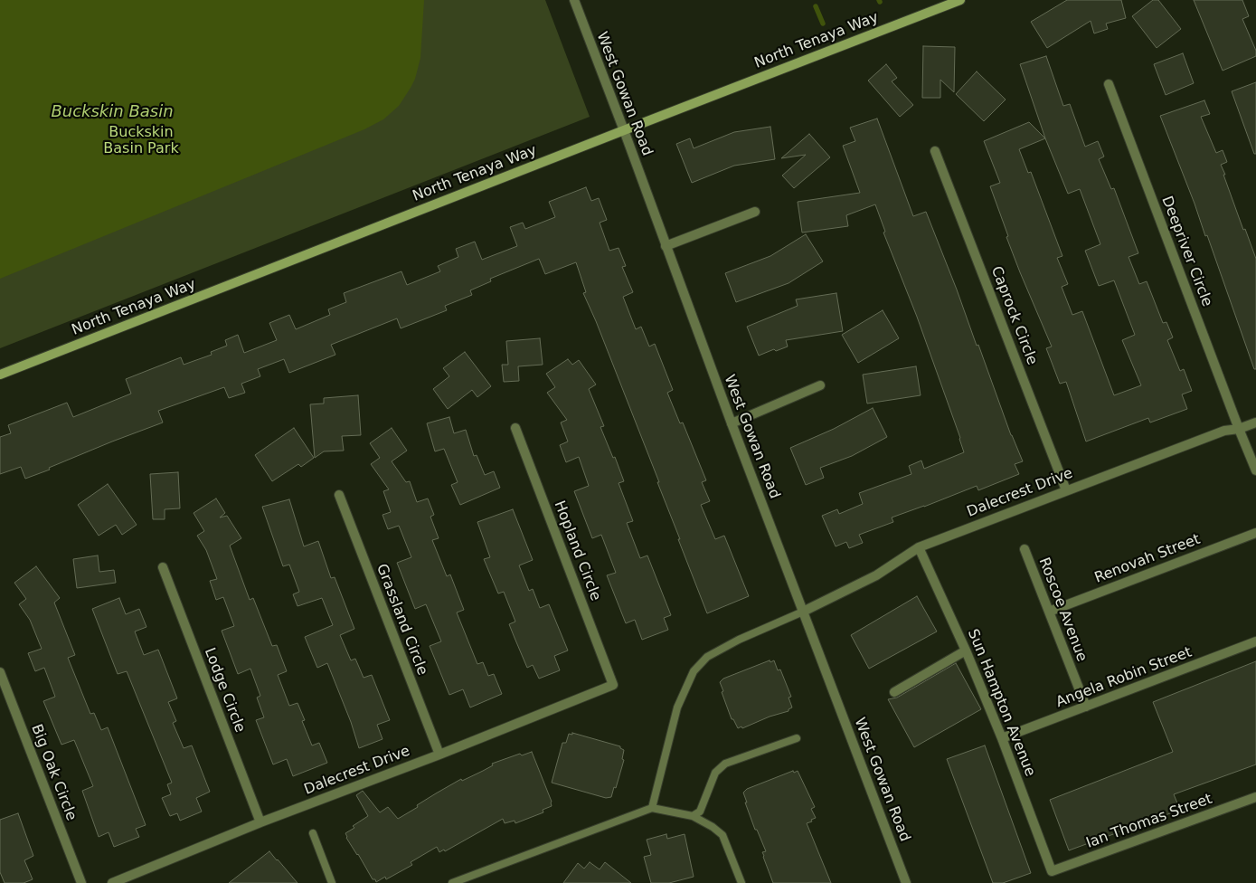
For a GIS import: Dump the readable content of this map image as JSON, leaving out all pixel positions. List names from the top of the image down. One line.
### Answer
{"streets":{"main road":["North Tenaya Way"],"street":["West Gowan Road","Deepriver Circle","Caprock Circle","Dalecrest Drive","Hopland Circle","Renovah Street","Roscoe Avenue","Grassland Circle","Angela Robin Street","Lodge Circle","Sun Hampton Avenue","Big Oak Circle","Ian Thomas Street"]},"crossings":[["North Tenaya Way","West Gowan Road"],["West Gowan Road","Dalecrest Drive"],["Deepriver Circle","Dalecrest Drive"],["Caprock Circle","Dalecrest Drive"],["Dalecrest Drive","Hopland Circle"],["Dalecrest Drive","Grassland Circle"],["Dalecrest Drive","Lodge Circle"],["Dalecrest Drive","Sun Hampton Avenue"],["Renovah Street","Roscoe Avenue"],["Roscoe Avenue","Angela Robin Street"],["Angela Robin Street","Sun Hampton Avenue"],["Sun Hampton Avenue","Ian Thomas Street"]],"water":["Buckskin Basin"],"parks":["Buckskin Basin Park"]}
